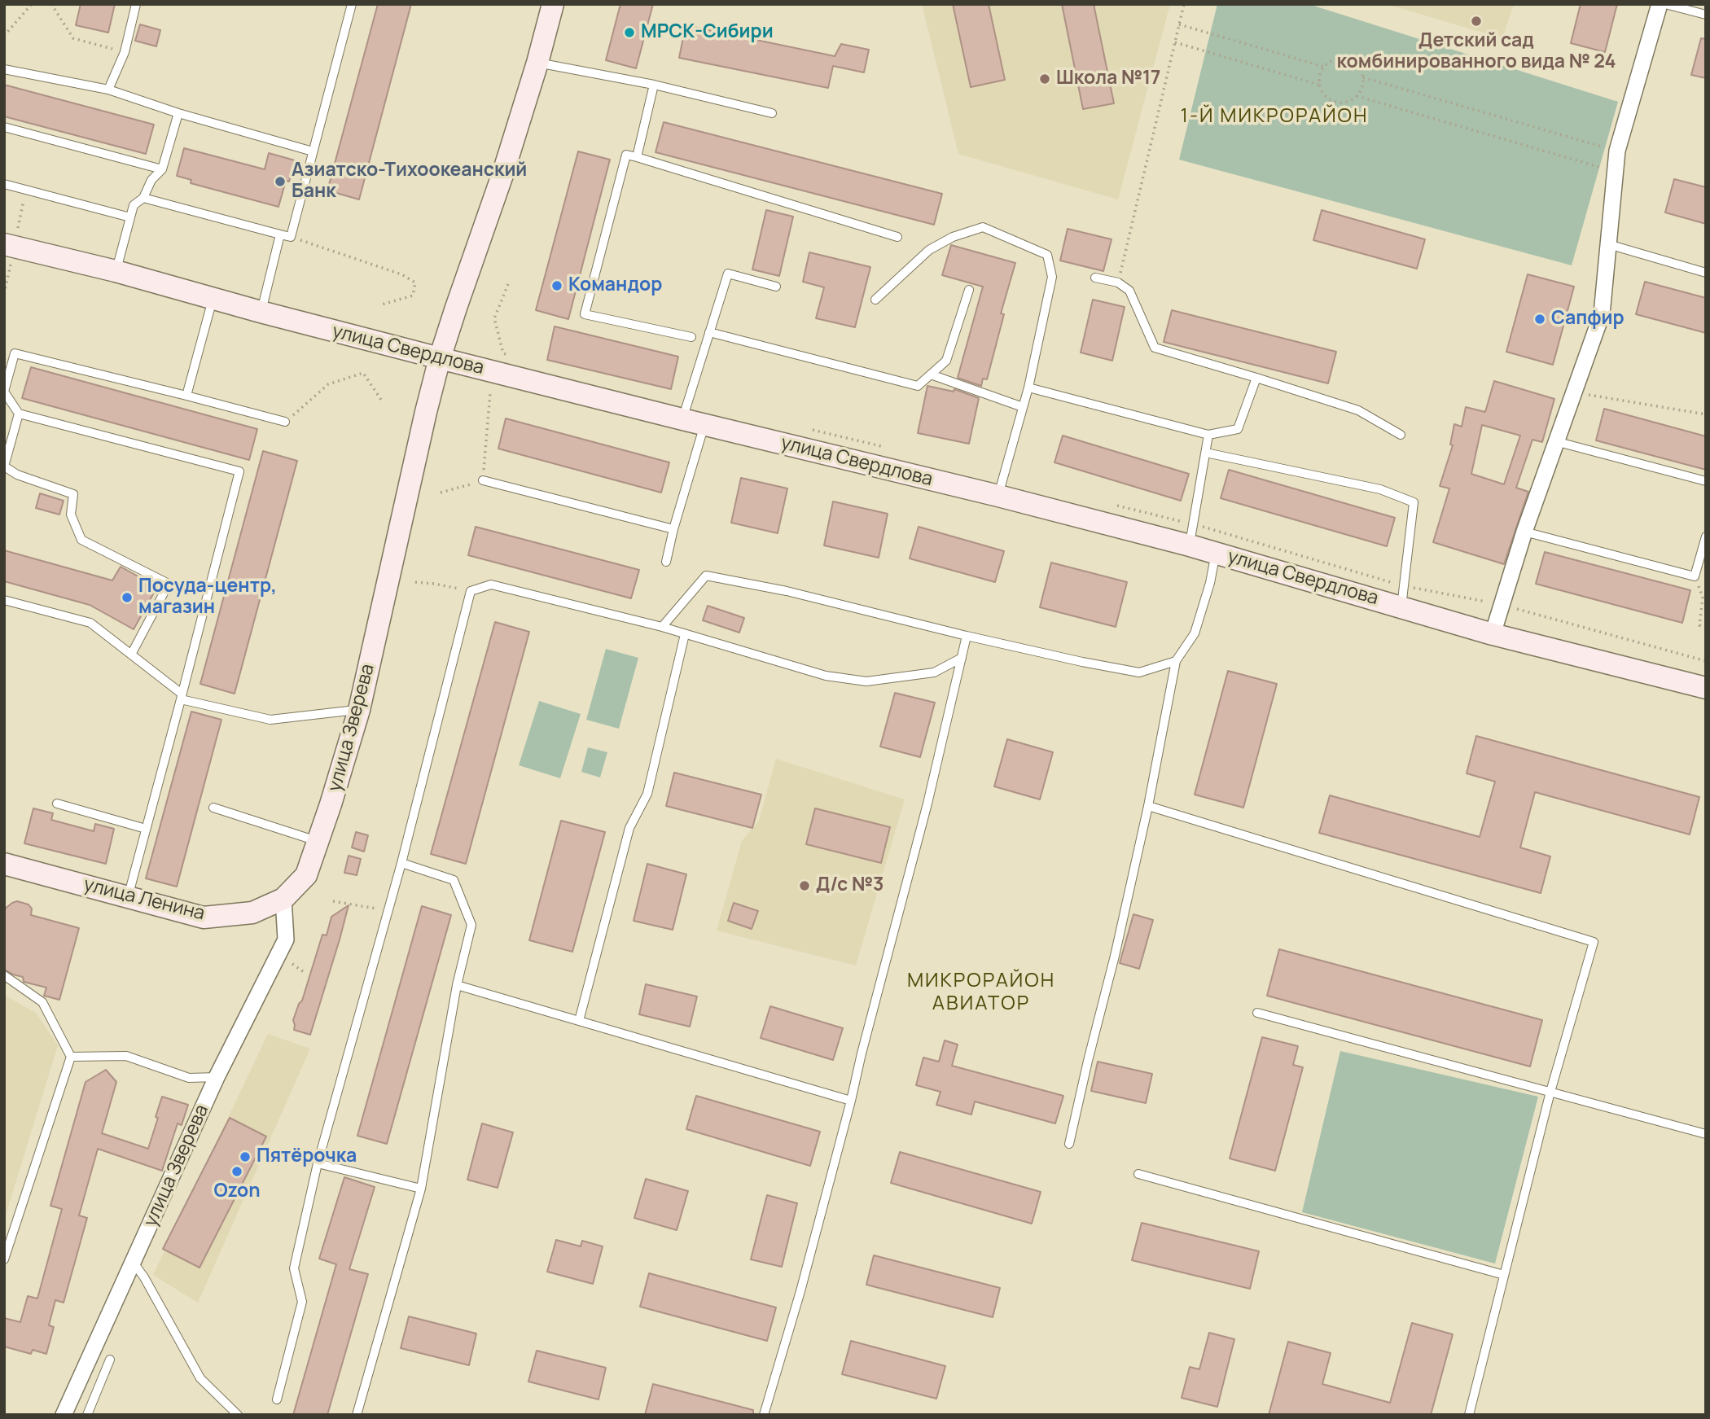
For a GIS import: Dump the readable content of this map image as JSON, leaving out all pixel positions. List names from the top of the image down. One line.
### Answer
{"streets":{"main road":["улица Свердлова","улица Зверева","улица Ленина"]},"crossings":[["улица Свердлова","улица Зверева"],["улица Зверева","улица Ленина"]],"districts":["1-Й МИКРОРАЙОН","МИКРОРАЙОН АВИАТОР"],"places":["Детский сад комбинированного вида № 24","МРСК-Сибири","Школа №17","Азиатско-Тихоокеанский Банк","Командор","Сапфир","Посуда-центр, магазин","Д/с №3","Пятёрочка","Ozon"]}
